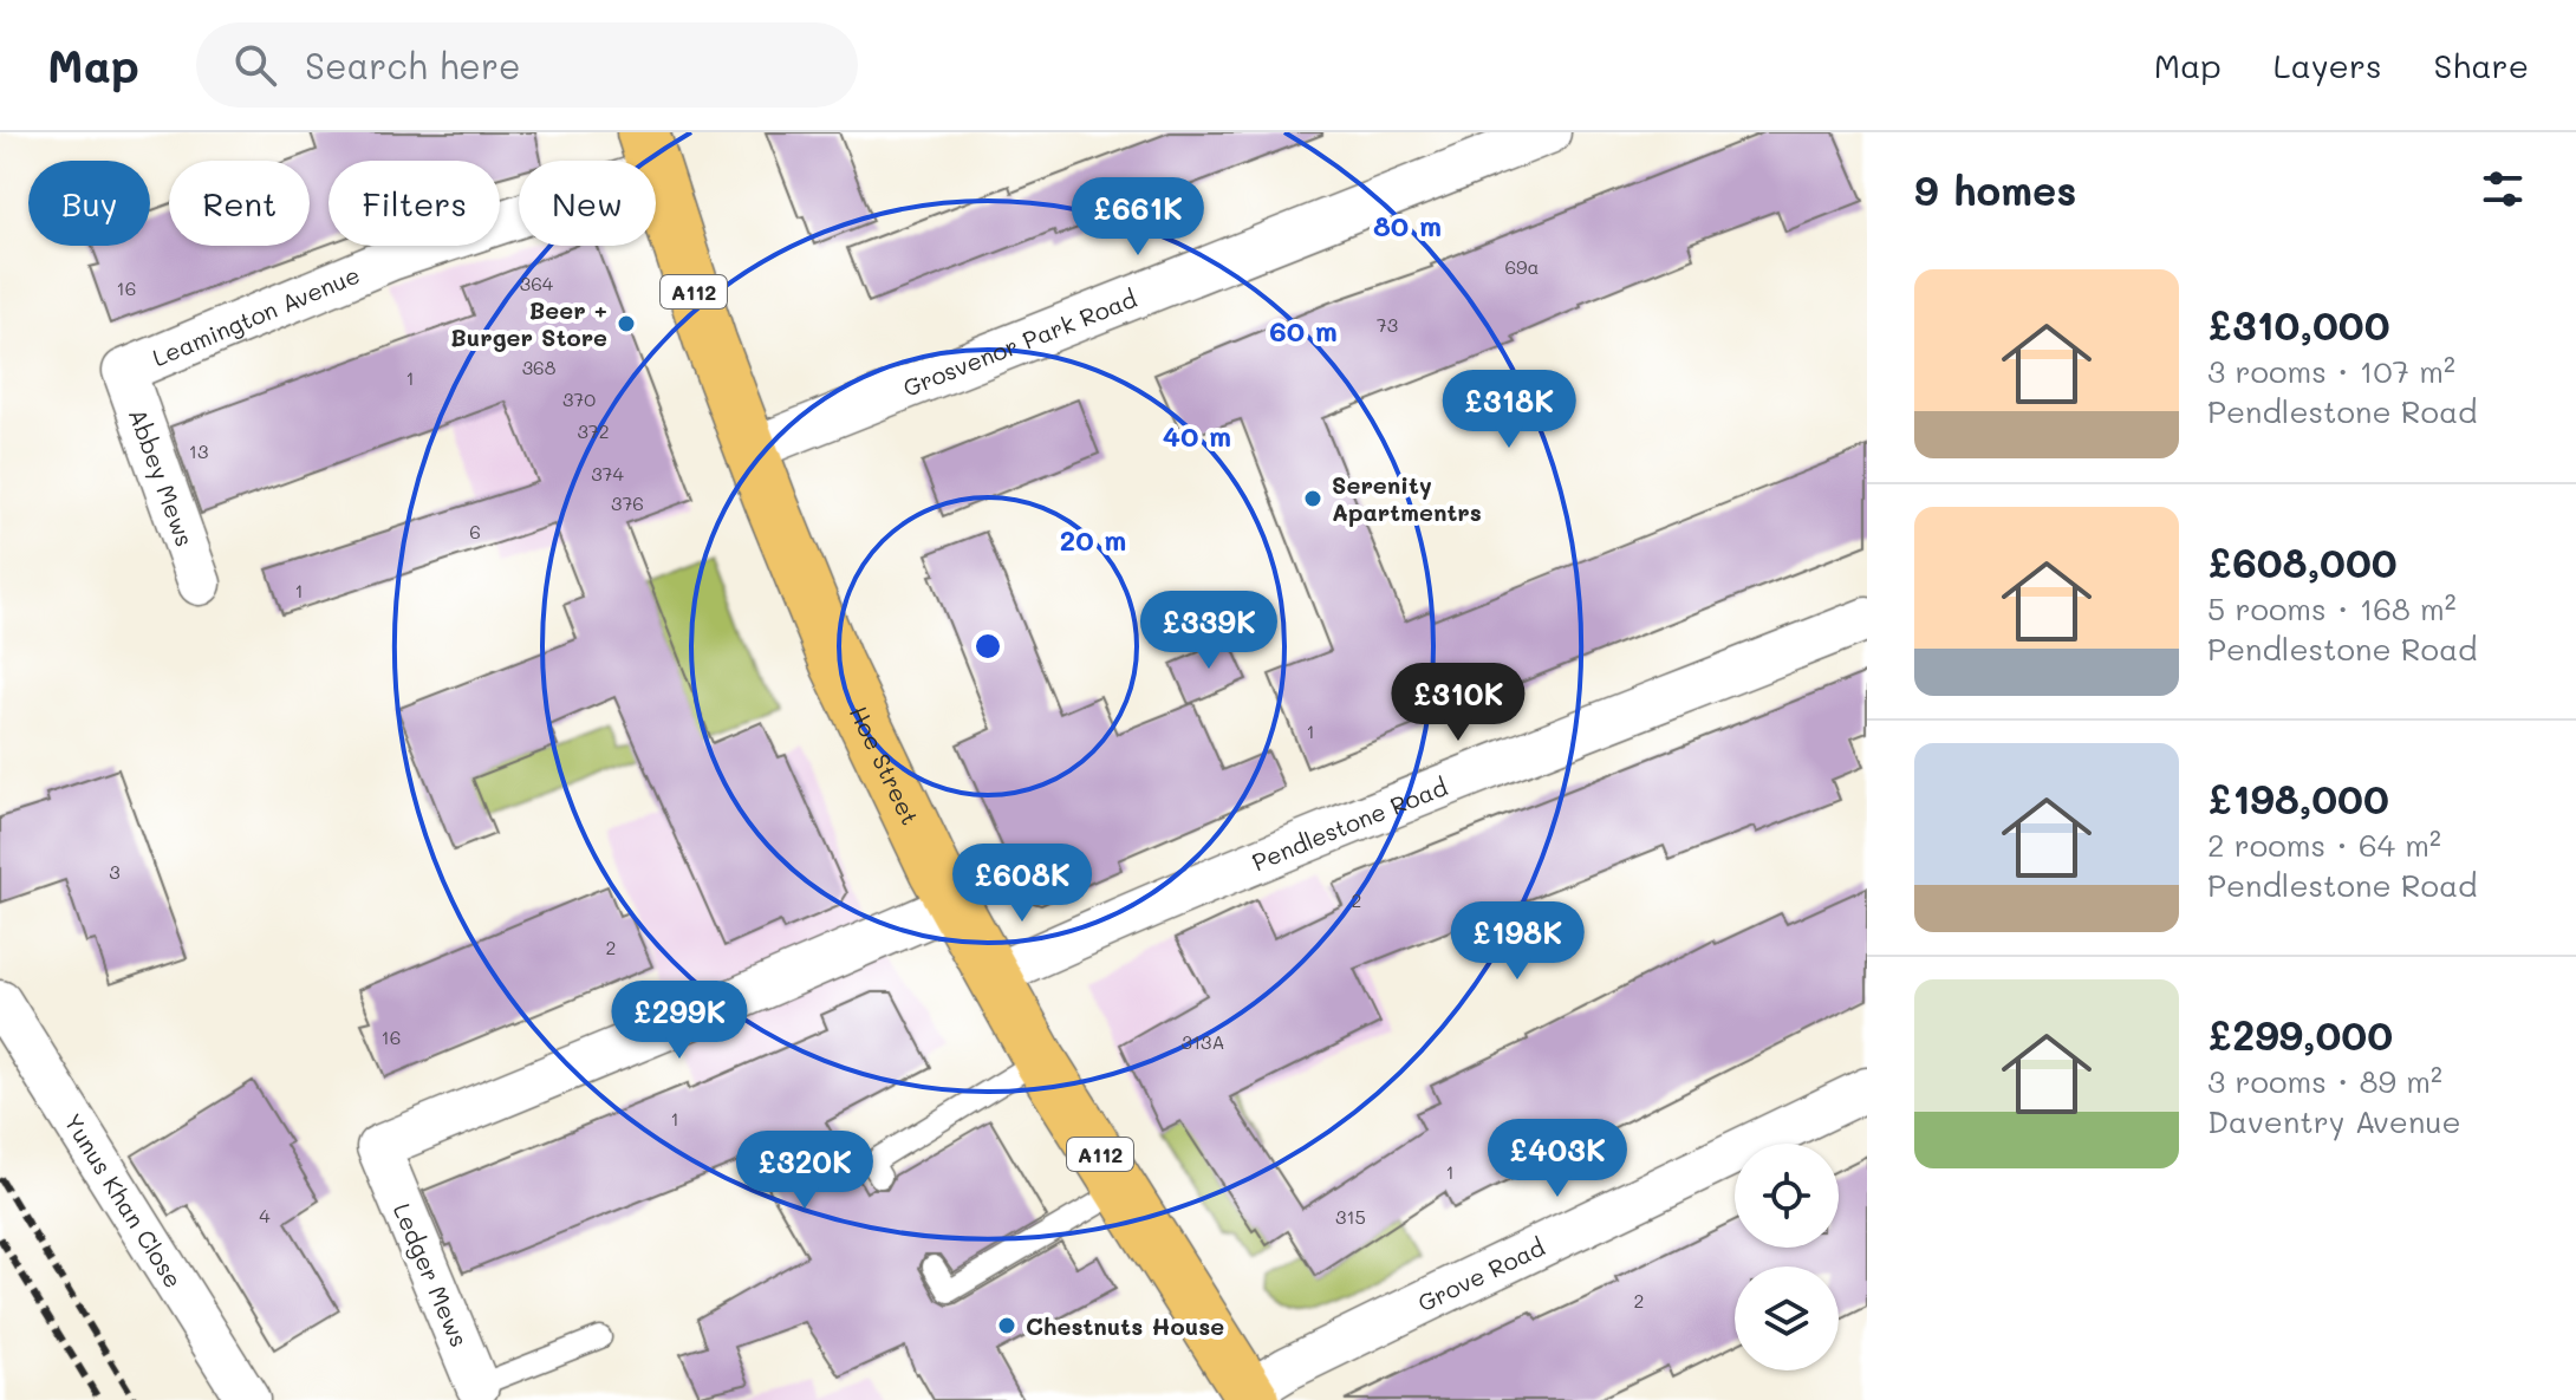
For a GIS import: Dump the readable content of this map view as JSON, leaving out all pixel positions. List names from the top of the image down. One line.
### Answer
{"streets":{"main road":["A112","Hoe Street"],"street":["Leamington Avenue","Grosvenor Park Road","Abbey Mews","Pendlestone Road","Yunus Khan Close","Ledger Mews","Grove Road"]},"crossings":[["Leamington Avenue","Abbey Mews"],["Leamington Avenue","Hoe Street"],["Grosvenor Park Road","Hoe Street"],["Hoe Street","Pendlestone Road"],["Hoe Street","Ledger Mews"],["Hoe Street","Grove Road"]],"places":["Beer + Burger Store","Serenity Apartmentrs","Chestnuts House"],"house_numbers":["69a","364","16","73","368","1","370","372","13","374","376","6","1","1","3","2","2","16","313A","1","1","4","315","2"],"page":{"header":"Map","search":"Search here","nav":["Map","Layers","Share"],"heading":"9 homes","chip":["Buy","Rent","Filters","New"],"price":["£661K","£318K","£339K","£310K","£608K","£198K","£299K","£403K","£320K"],"list":[{"name":"£310,000","note":"3 rooms · 107 m² · Pendlestone Road"},{"name":"£608,000","note":"5 rooms · 168 m² · Pendlestone Road"},{"name":"£198,000","note":"2 rooms · 64 m² · Pendlestone Road"},{"name":"£299,000","note":"3 rooms · 89 m² · Daventry Avenue"}]},"rings":["80 m","60 m","40 m","20 m"]}
